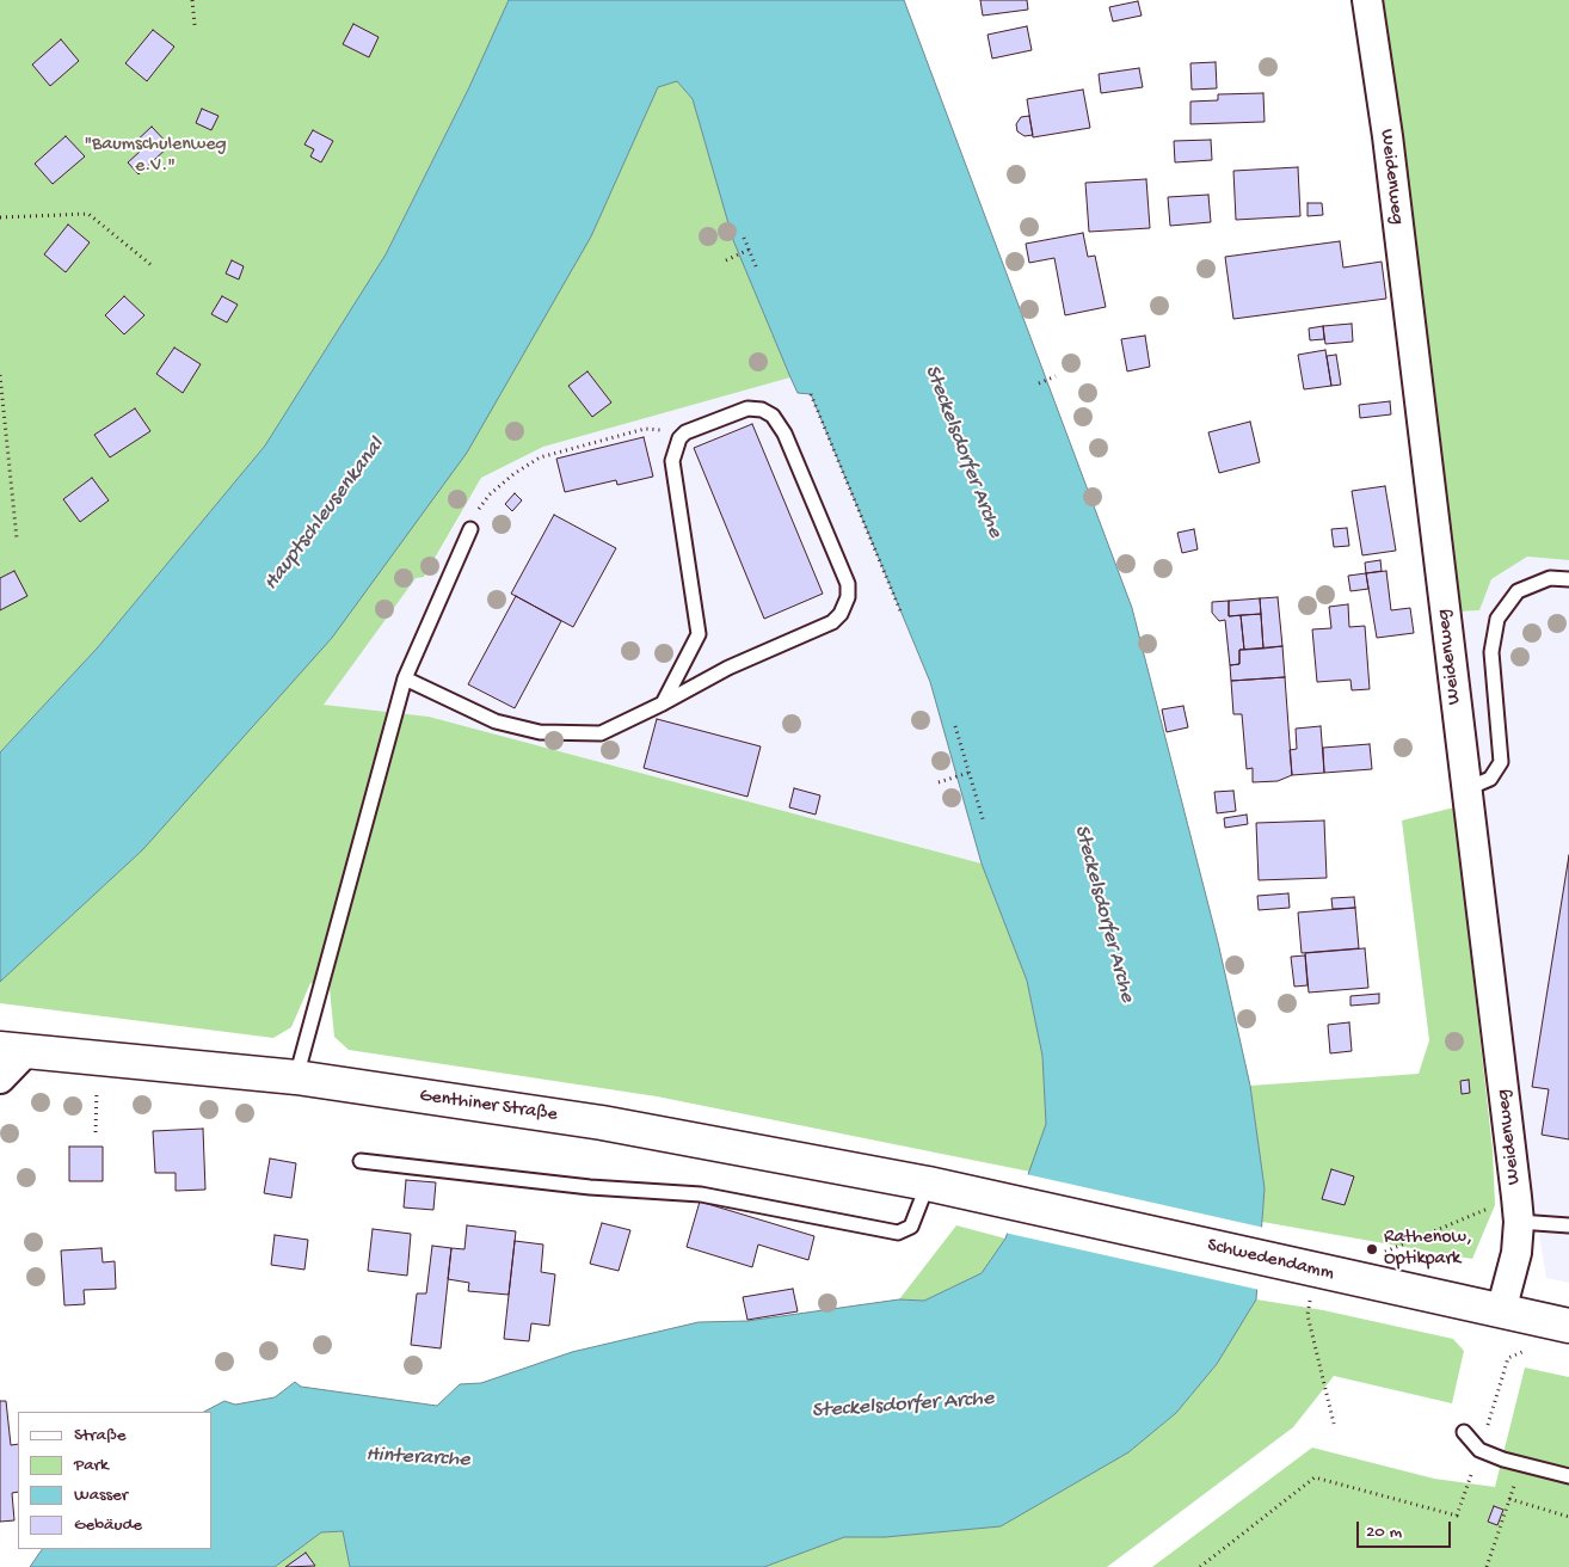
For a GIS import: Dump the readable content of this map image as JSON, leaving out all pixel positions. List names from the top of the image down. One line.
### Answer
{"streets":{"main road":["Genthiner Straße","Schwedendamm"],"street":["Weidenweg"]},"crossings":[["Weidenweg","Schwedendamm"],["Genthiner Straße","Schwedendamm"]],"water":["Steckelsdorfer Arche","Hauptschleusenkanal","Hinterarche"],"parks":["\"Baumschulenweg e.V.\""],"places":["Rathenow, Optikpark"],"legend":["Straße","Park","Wasser","Gebäude"],"scale_bar":"20 m"}
